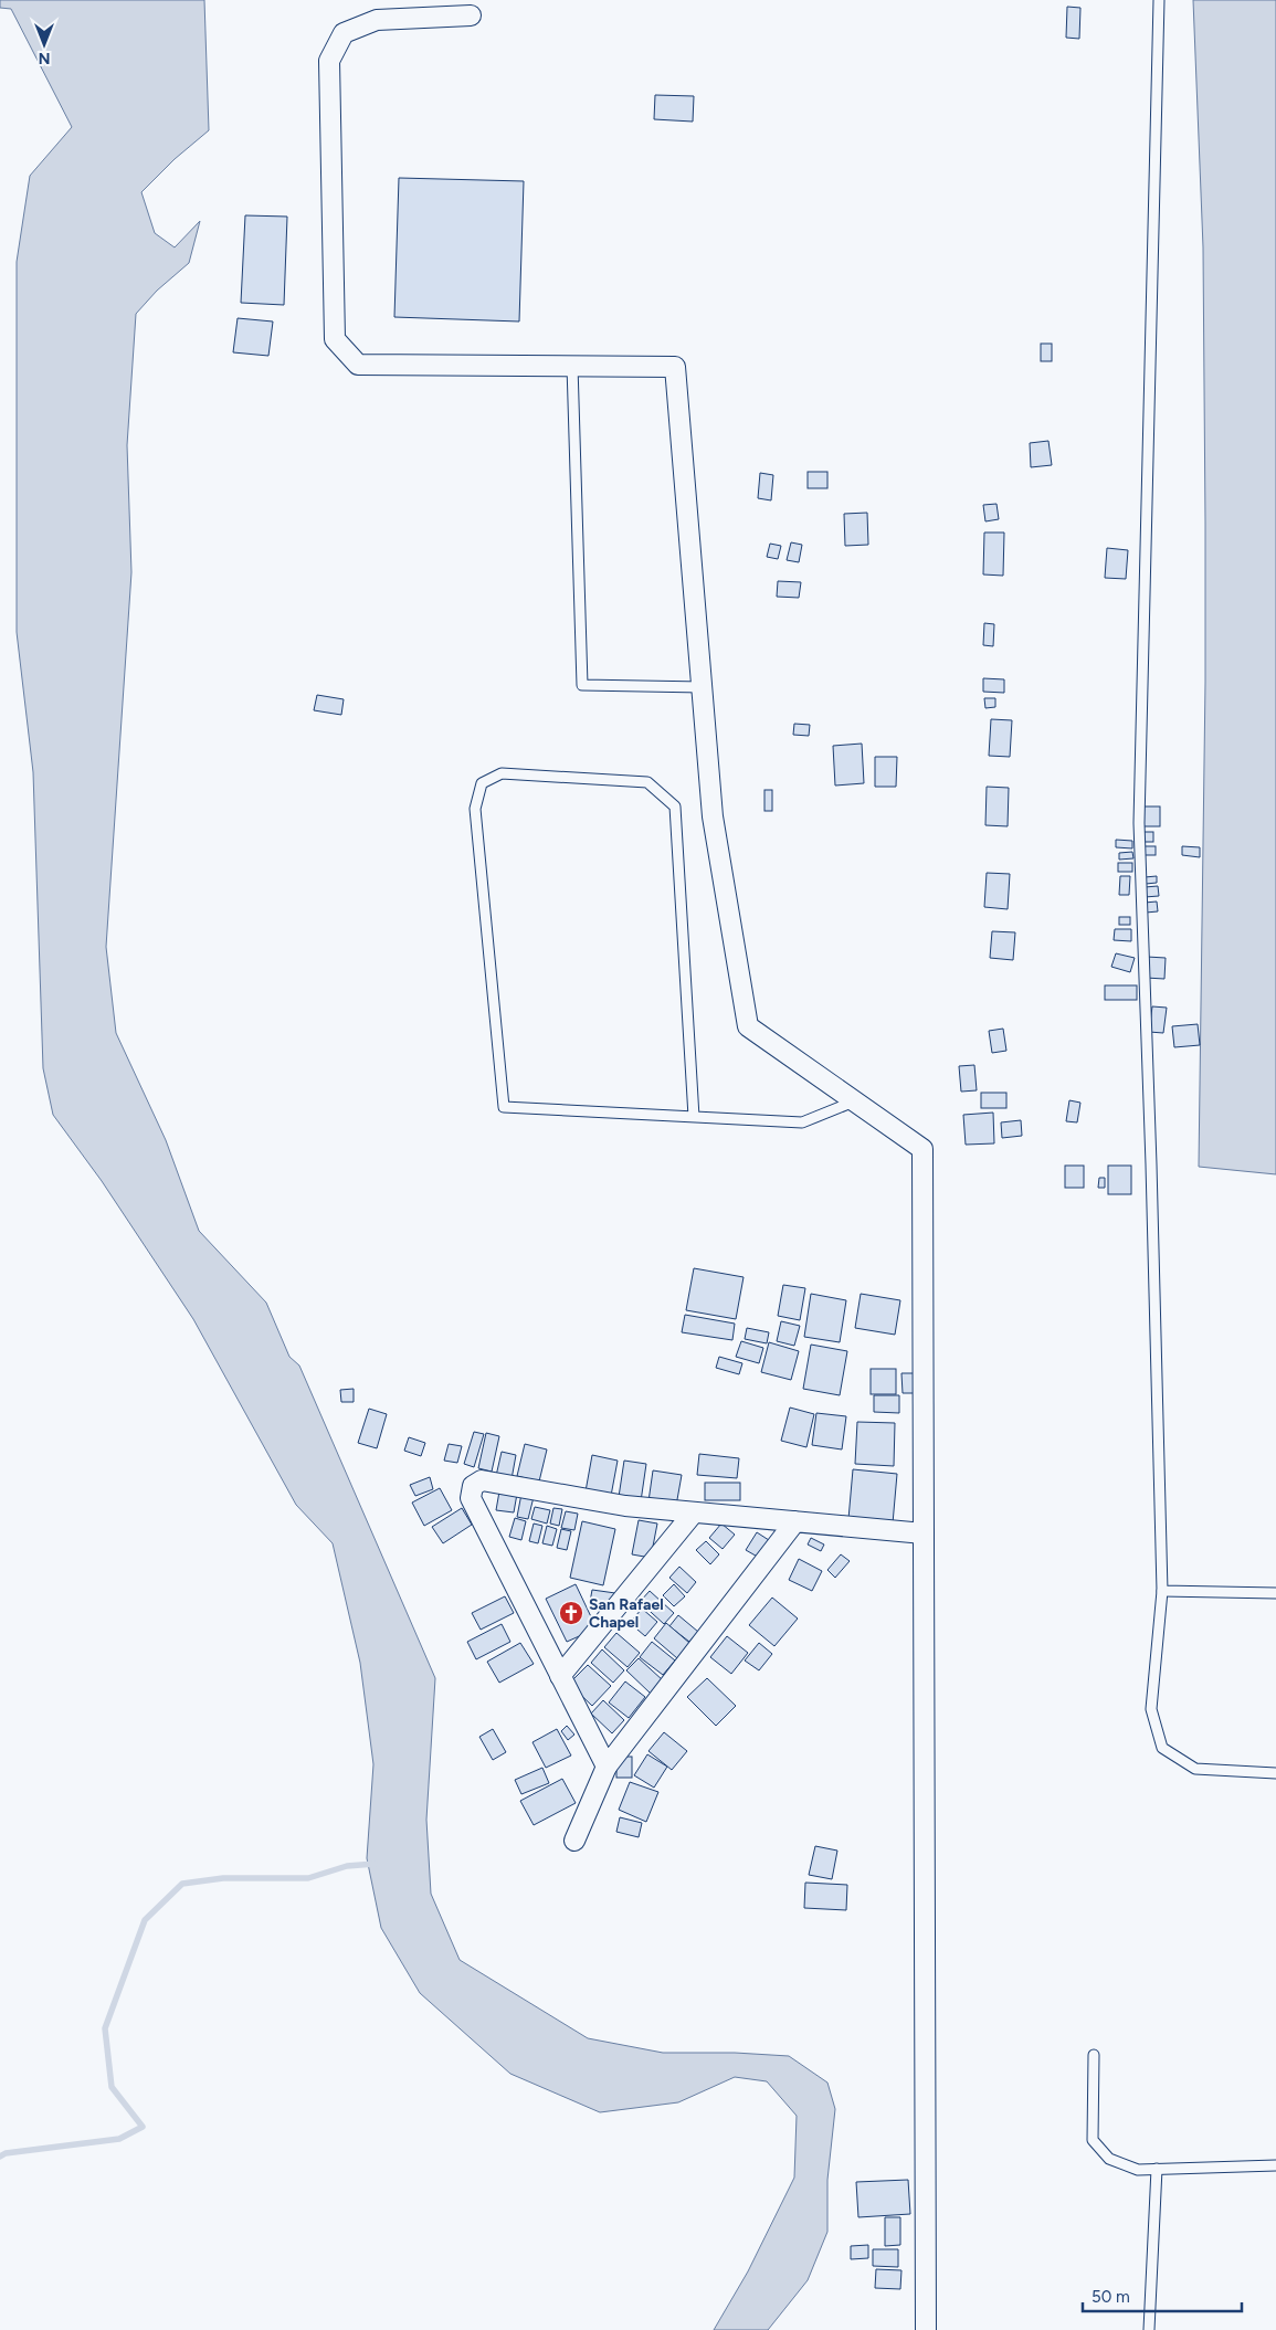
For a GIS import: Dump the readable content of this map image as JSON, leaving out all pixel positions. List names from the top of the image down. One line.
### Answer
{"places":{"church":["San Rafael Chapel"]},"scale_bar":"50 m","north":"bottom"}
